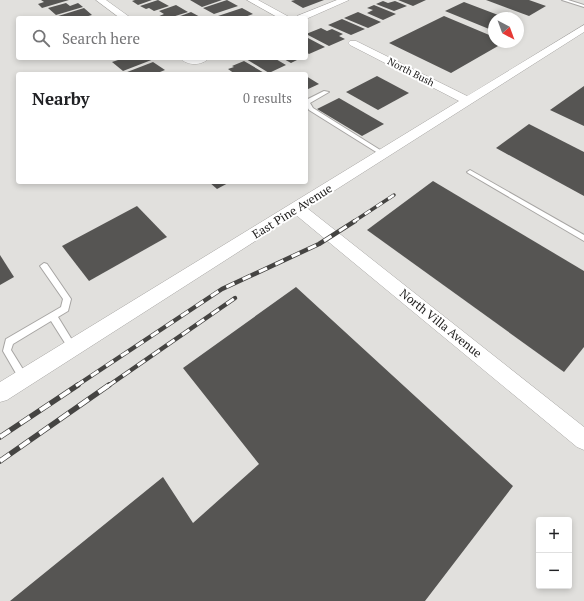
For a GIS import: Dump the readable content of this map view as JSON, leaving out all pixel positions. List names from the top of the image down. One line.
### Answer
{"streets":{"street":["North Bush","East Pine Avenue","North Villa Avenue"]},"crossings":[["North Bush","East Pine Avenue"],["East Pine Avenue","North Villa Avenue"]],"north":"bottom right","page":{"search":"Search here","heading":["Nearby","0 results"],"map_buttons":["+","−"]}}
